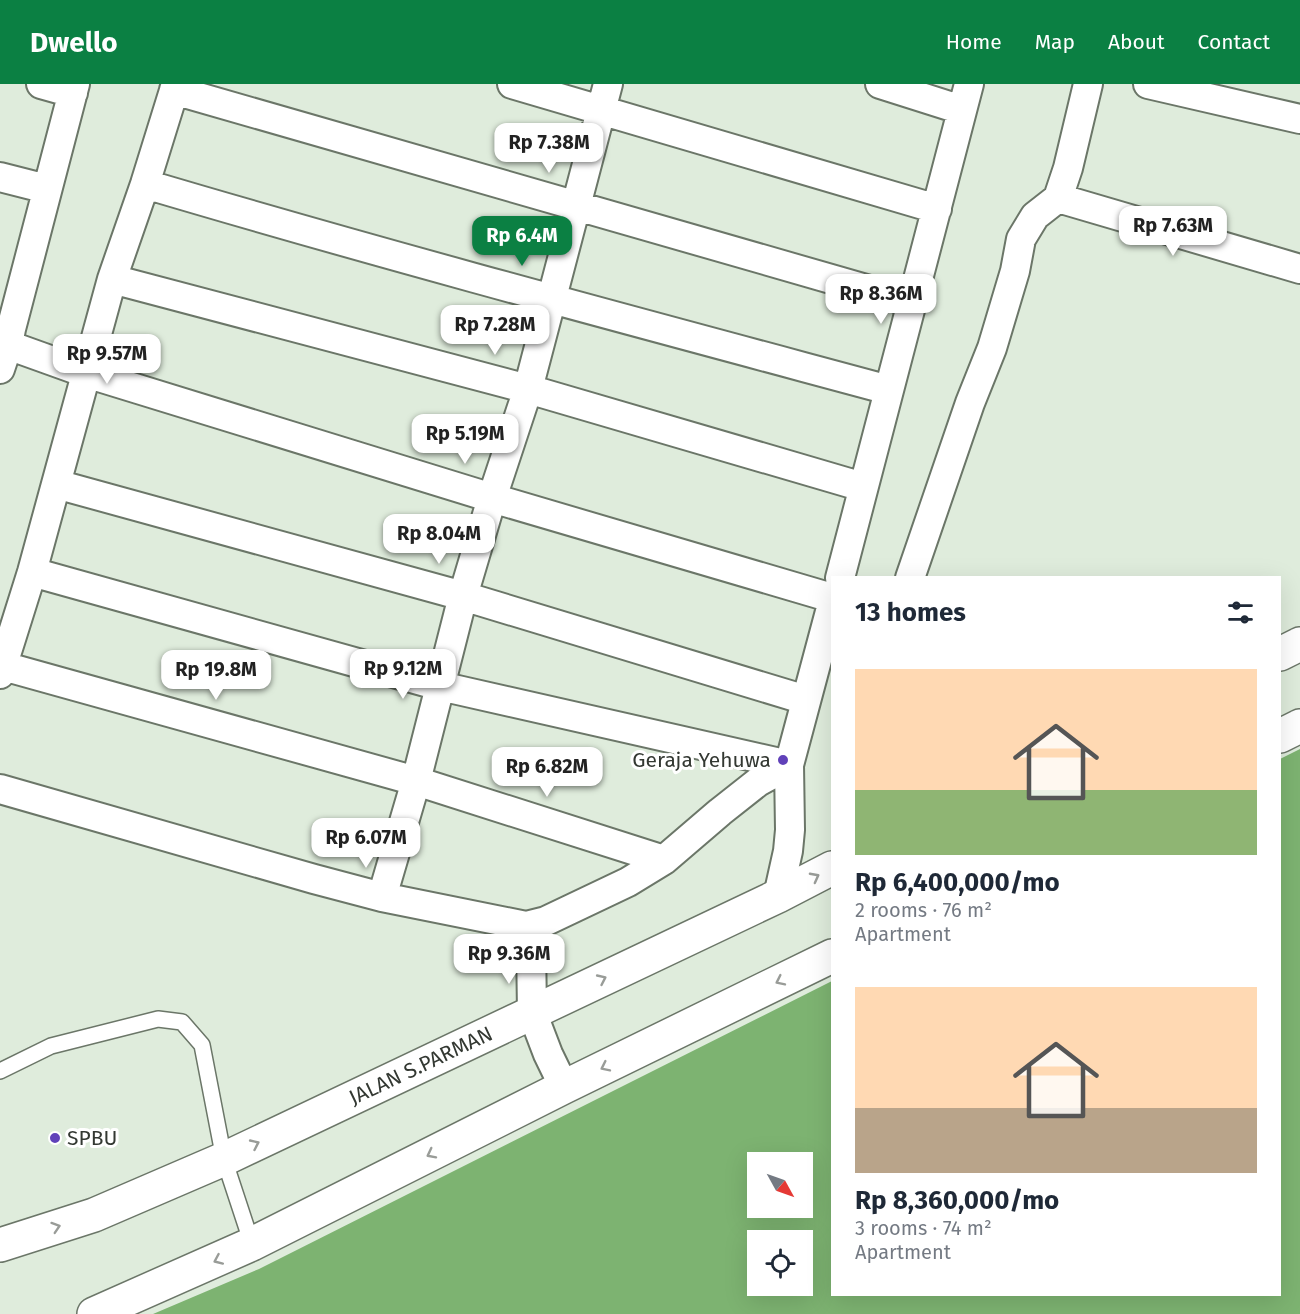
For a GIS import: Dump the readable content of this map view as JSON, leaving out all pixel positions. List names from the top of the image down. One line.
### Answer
{"streets":{"main road":["JALAN S.PARMAN"]},"places":["Geraja Yehuwa","SPBU"],"north":"bottom right","page":{"header":"Dwello","nav":["Home","Map","About","Contact"],"price":["Rp 7.38M","Rp 7.63M","Rp 6.4M","Rp 8.36M","Rp 7.28M","Rp 9.57M","Rp 5.19M","Rp 8.04M","Rp 9.12M","Rp 19.8M","Rp 6.82M","Rp 6.07M","Rp 9.36M"],"heading":"13 homes","list":[{"name":"Rp 6,400,000/mo","note":"2 rooms · 76 m² · Apartment"},{"name":"Rp 8,360,000/mo","note":"3 rooms · 74 m² · Apartment"}]}}
